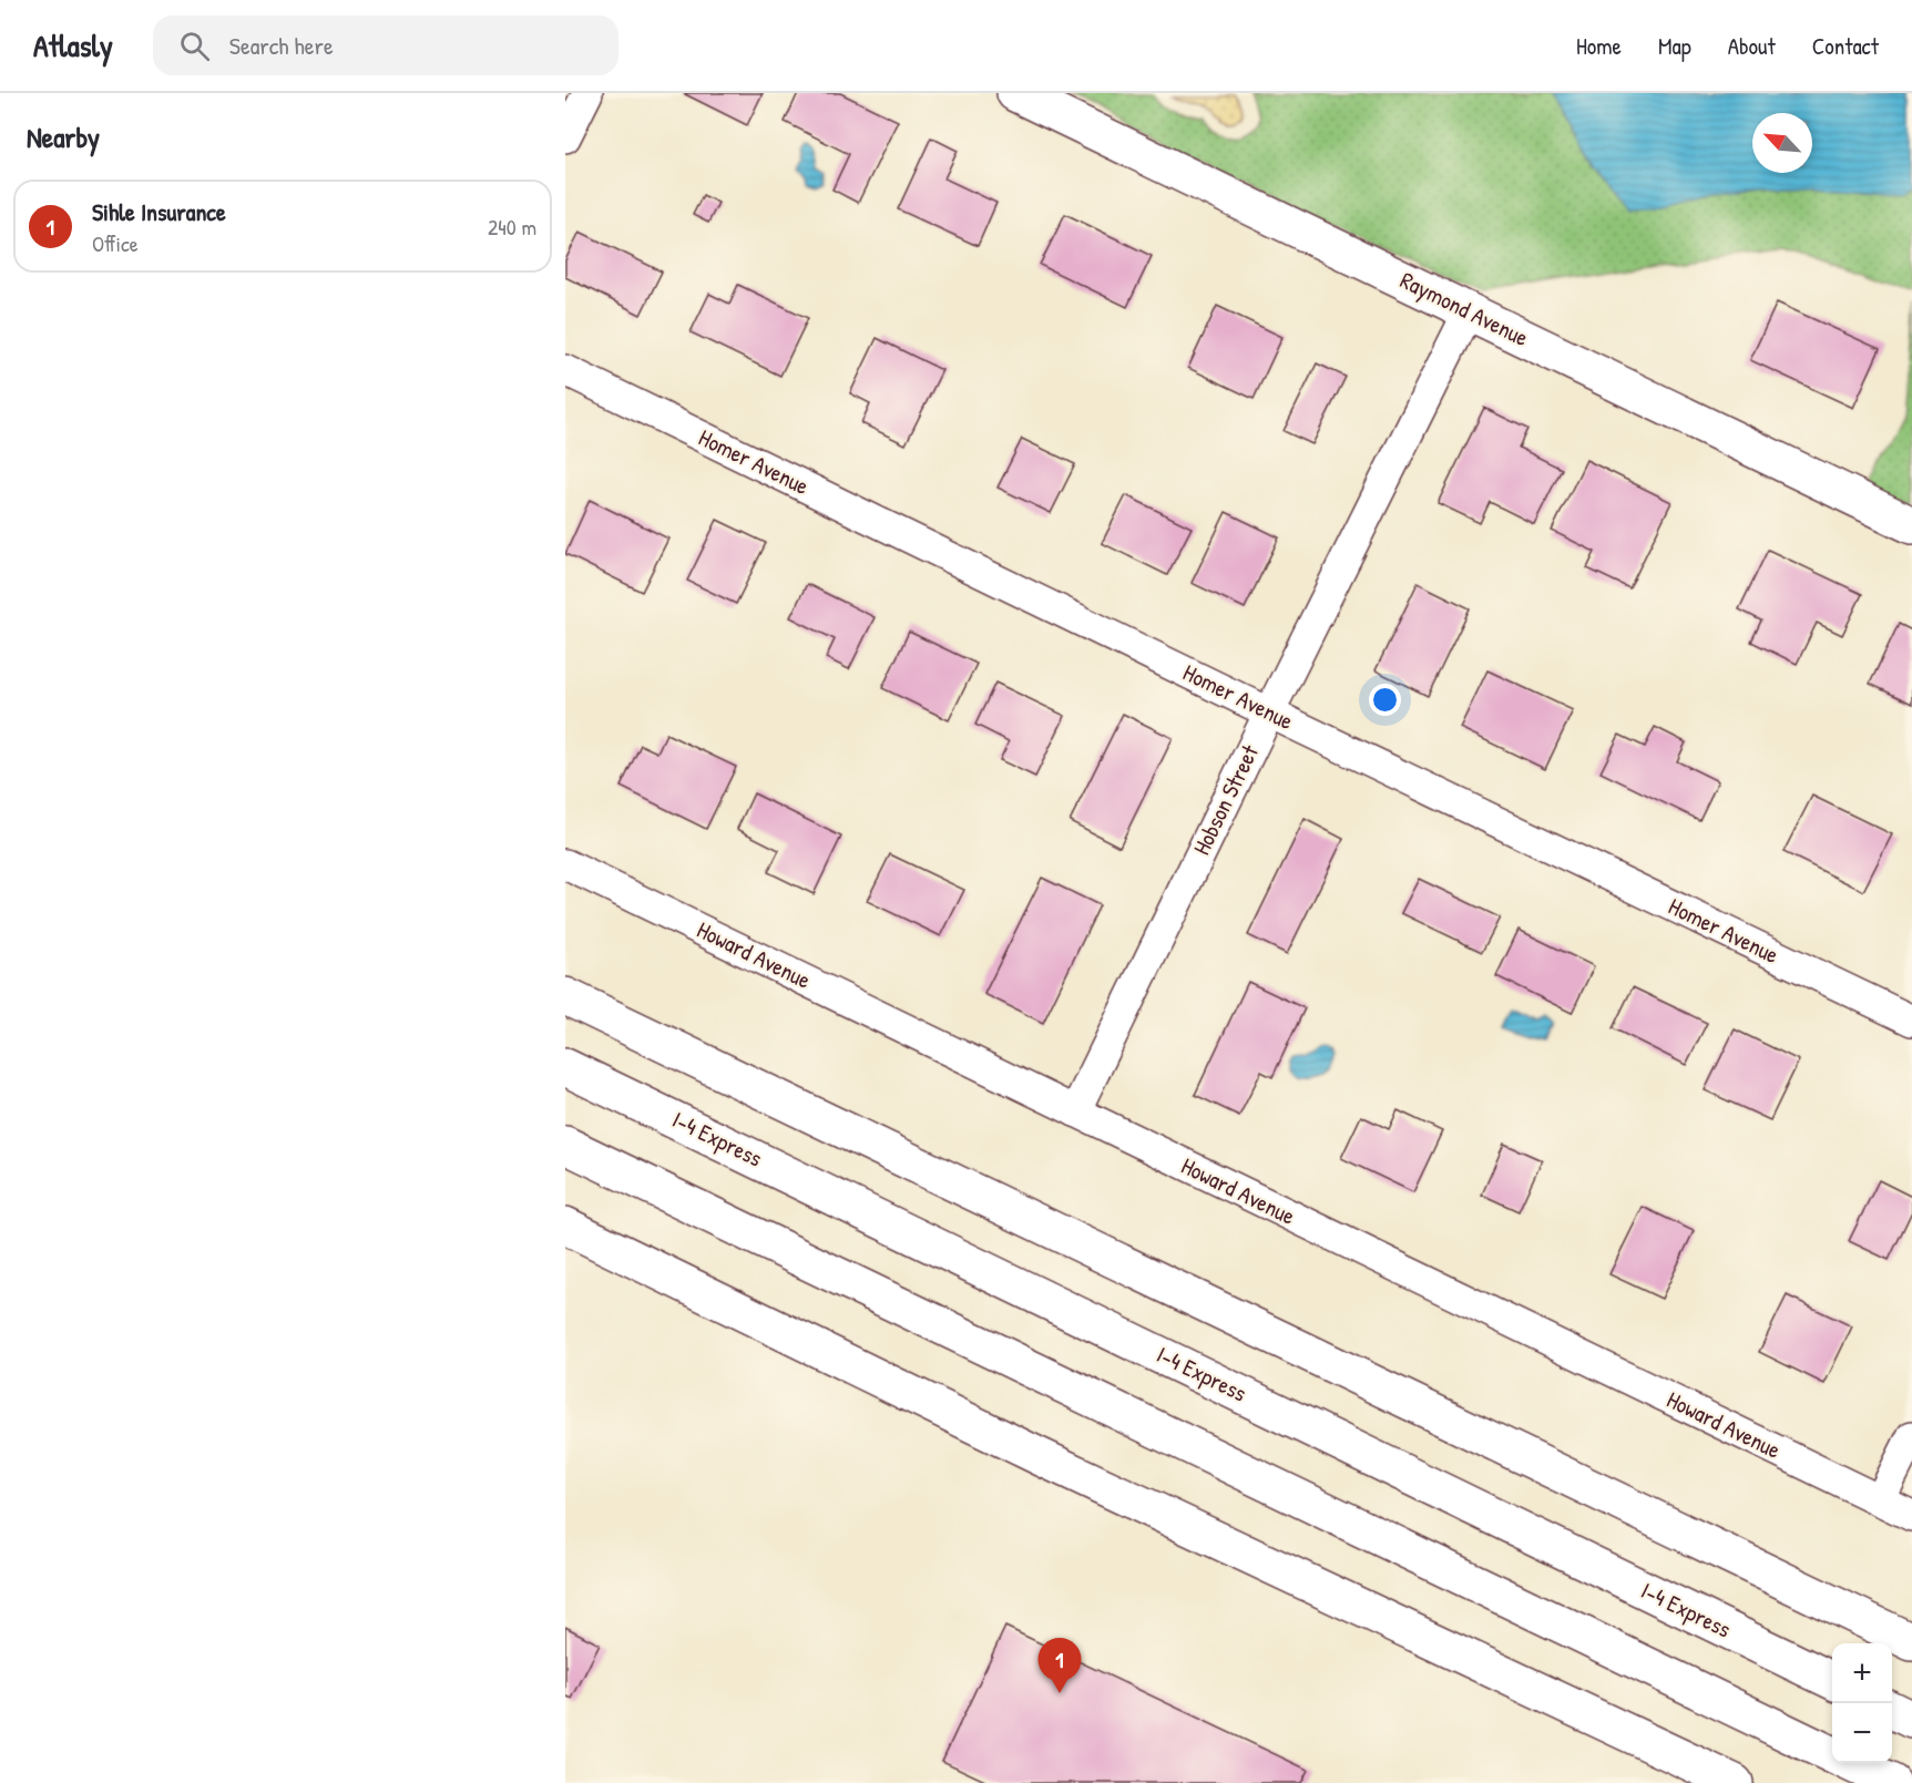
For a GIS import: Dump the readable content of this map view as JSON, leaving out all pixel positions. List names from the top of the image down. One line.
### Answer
{"streets":{"main road":["Raymond Avenue","I-4 Express"],"street":["Homer Avenue","Hobson Street","Howard Avenue"]},"crossings":[["Raymond Avenue","Hobson Street"],["Homer Avenue","Hobson Street"],["Hobson Street","Howard Avenue"]],"north":"top left","page":{"header":"Atlasly","search":"Search here","nav":["Home","Map","About","Contact"],"heading":"Nearby","list":[{"mark":"1","name":"Sihle Insurance","note":"Office","value":"240 m"}],"pins":"1","map_buttons":["+","−"]}}
